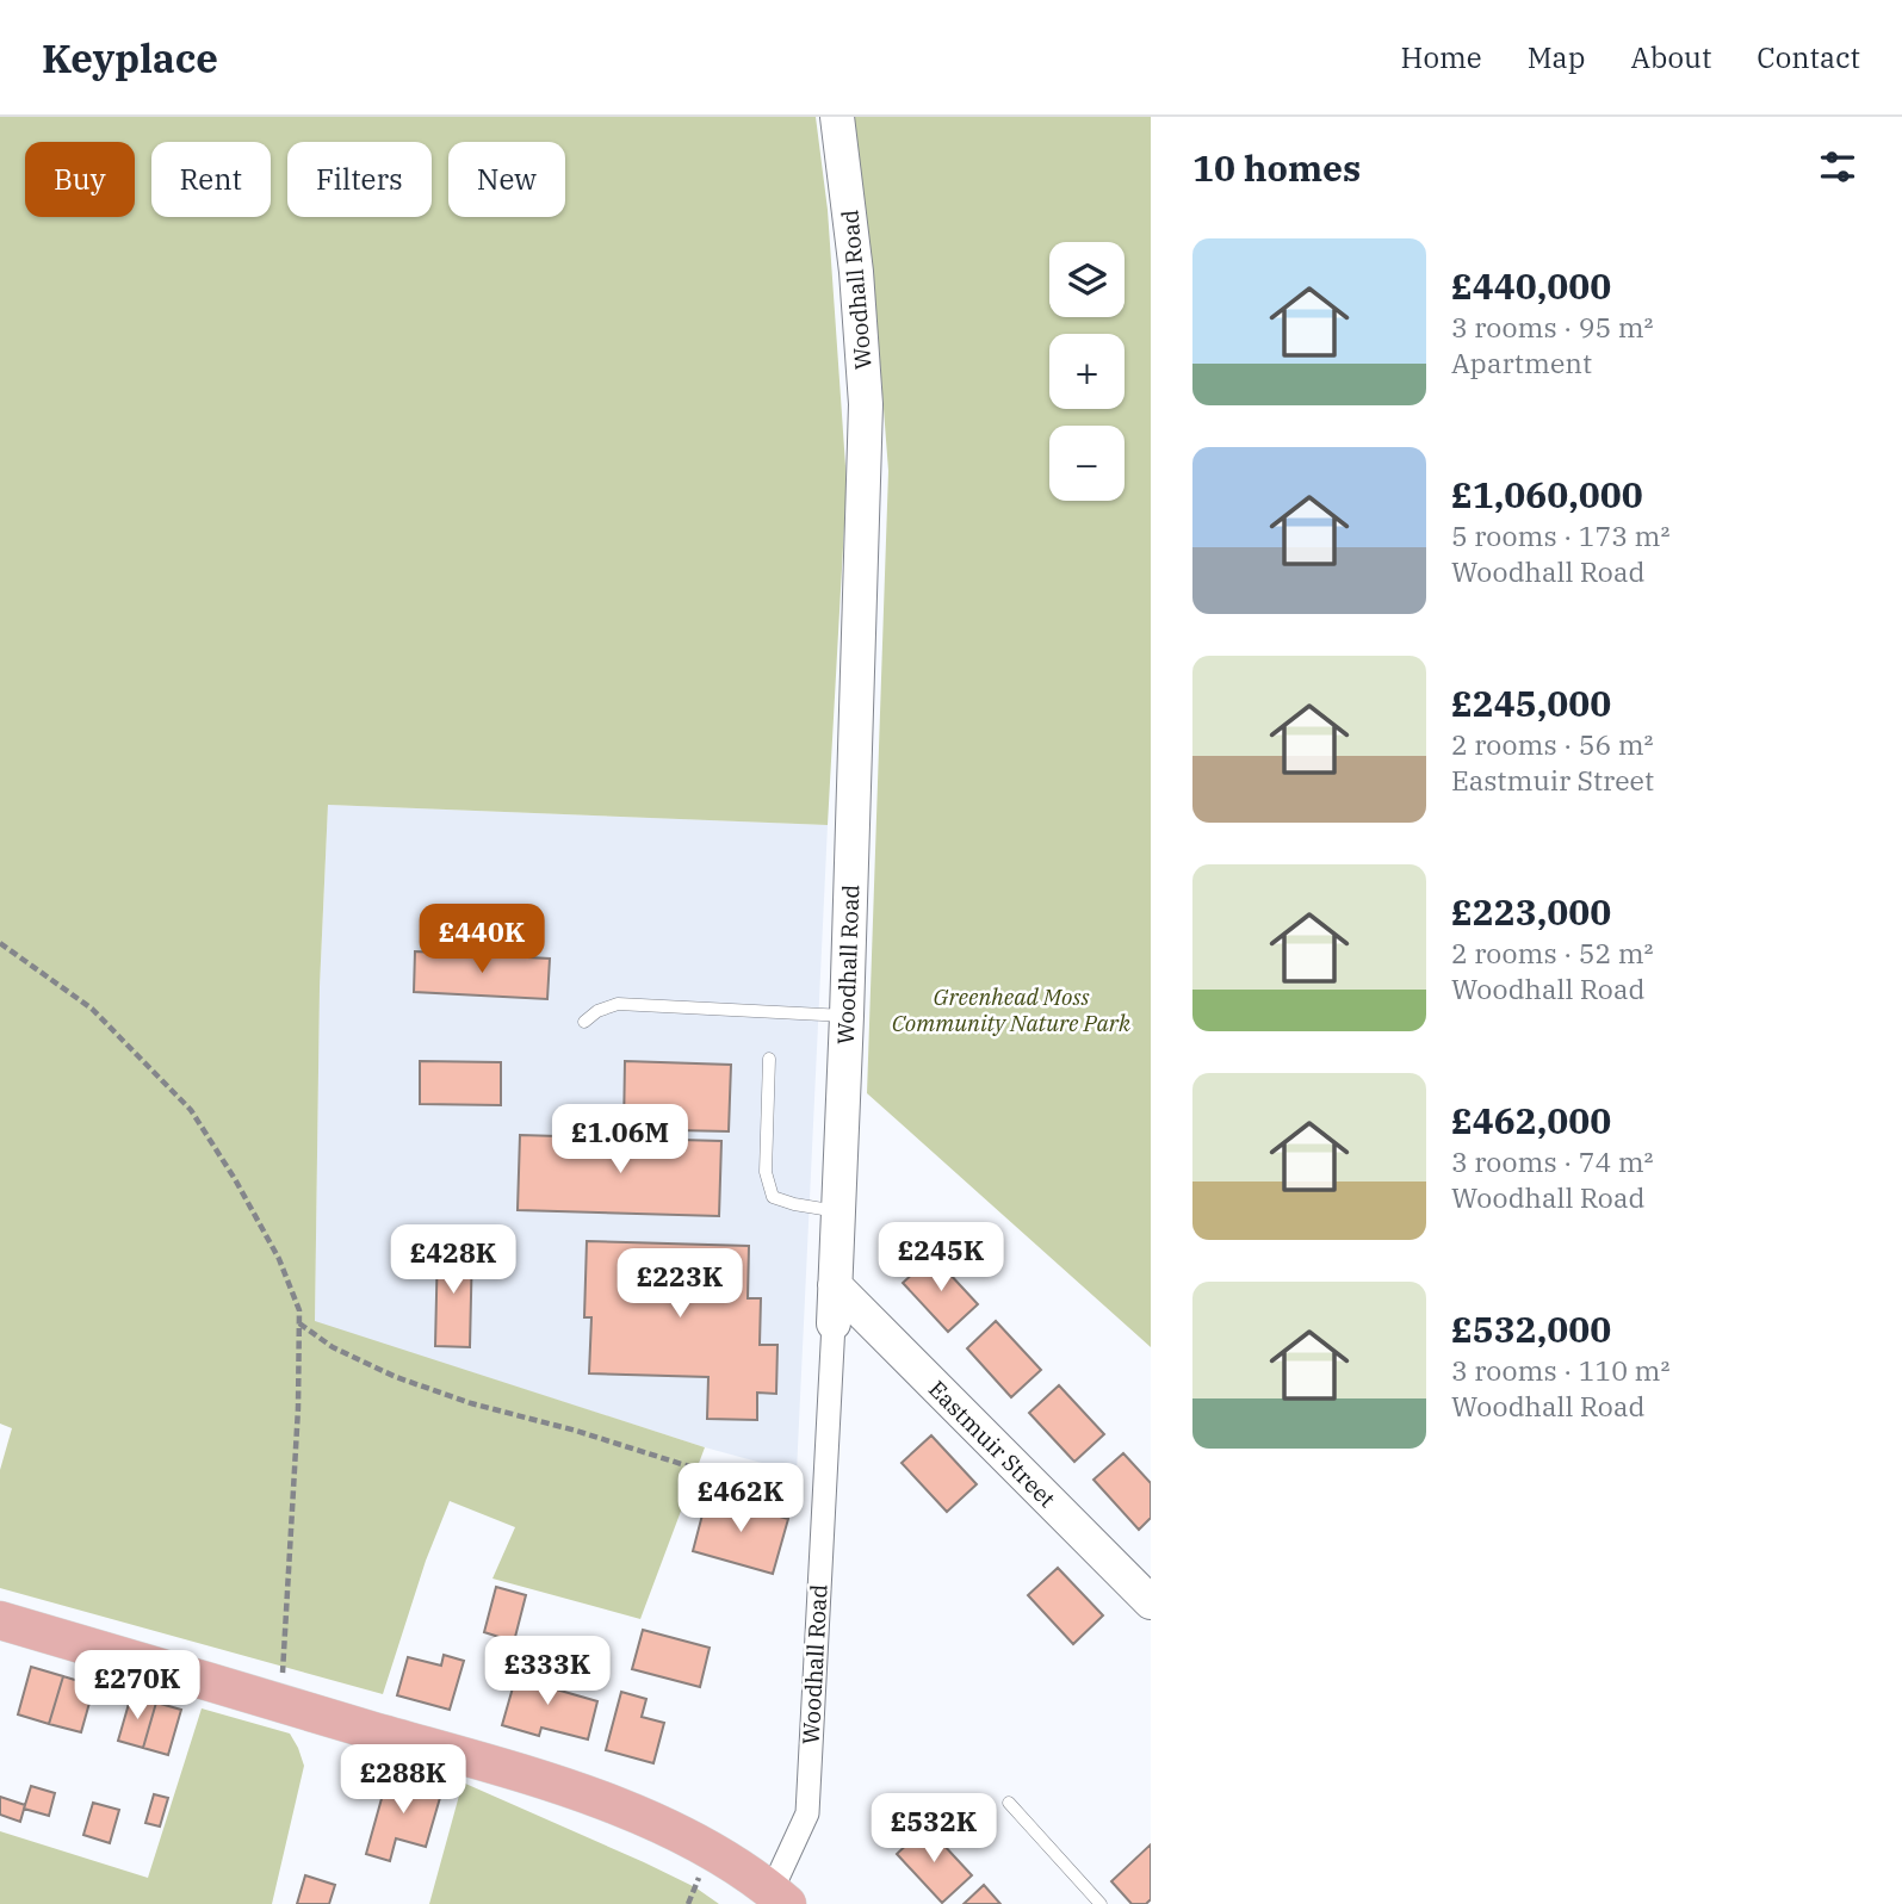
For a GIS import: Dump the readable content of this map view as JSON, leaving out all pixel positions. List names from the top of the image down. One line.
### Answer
{"streets":{"street":["Woodhall Road","Eastmuir Street"]},"crossings":[["Woodhall Road","Eastmuir Street"]],"parks":["Greenhead Moss Community Nature Park"],"page":{"header":"Keyplace","nav":["Home","Map","About","Contact"],"heading":"10 homes","chip":["Buy","Rent","Filters","New"],"list":[{"name":"£440,000","note":"3 rooms · 95 m² · Apartment"},{"name":"£1,060,000","note":"5 rooms · 173 m² · Woodhall Road"},{"name":"£245,000","note":"2 rooms · 56 m² · Eastmuir Street"},{"name":"£223,000","note":"2 rooms · 52 m² · Woodhall Road"},{"name":"£462,000","note":"3 rooms · 74 m² · Woodhall Road"},{"name":"£532,000","note":"3 rooms · 110 m² · Woodhall Road"}],"map_buttons":["+","−"],"price":["£440K","£1.06M","£245K","£428K","£223K","£462K","£333K","£270K","£288K","£532K"]}}
